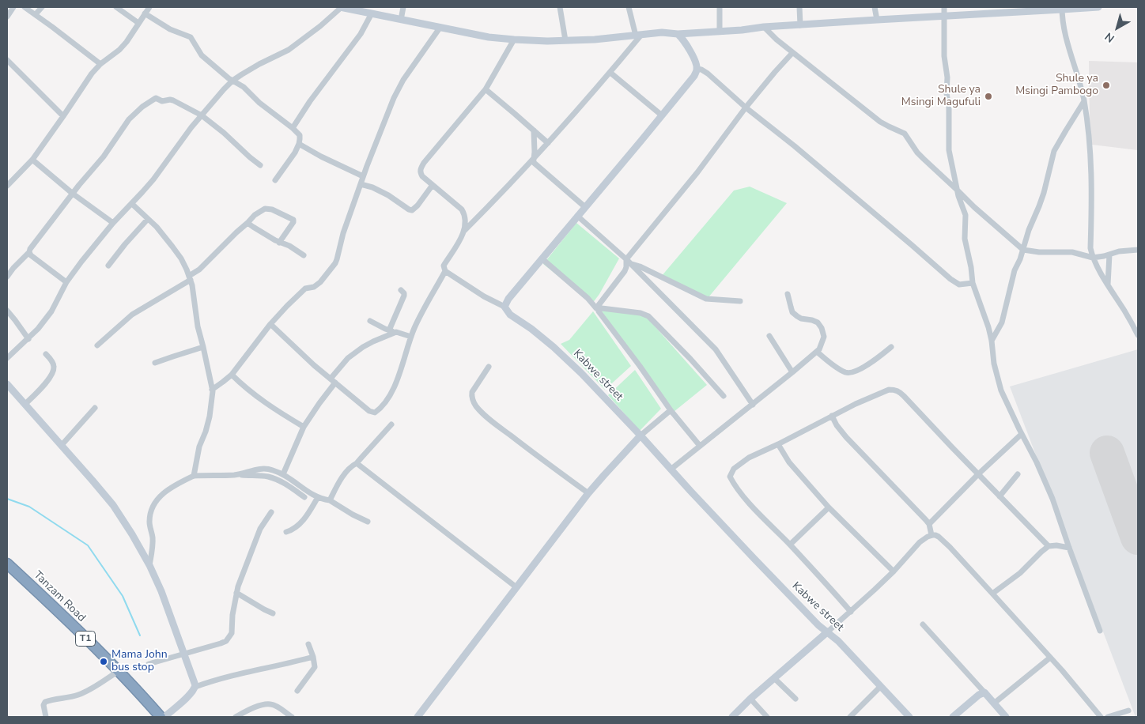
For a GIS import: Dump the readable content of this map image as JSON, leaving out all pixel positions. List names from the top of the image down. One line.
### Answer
{"streets":{"highway":["Tanzam Road","T1"],"main road":["Kabwe street"]},"places":["Shule ya Msingi Pambogo","Shule ya Msingi Magufuli","Mama John bus stop"],"north":"bottom left"}
